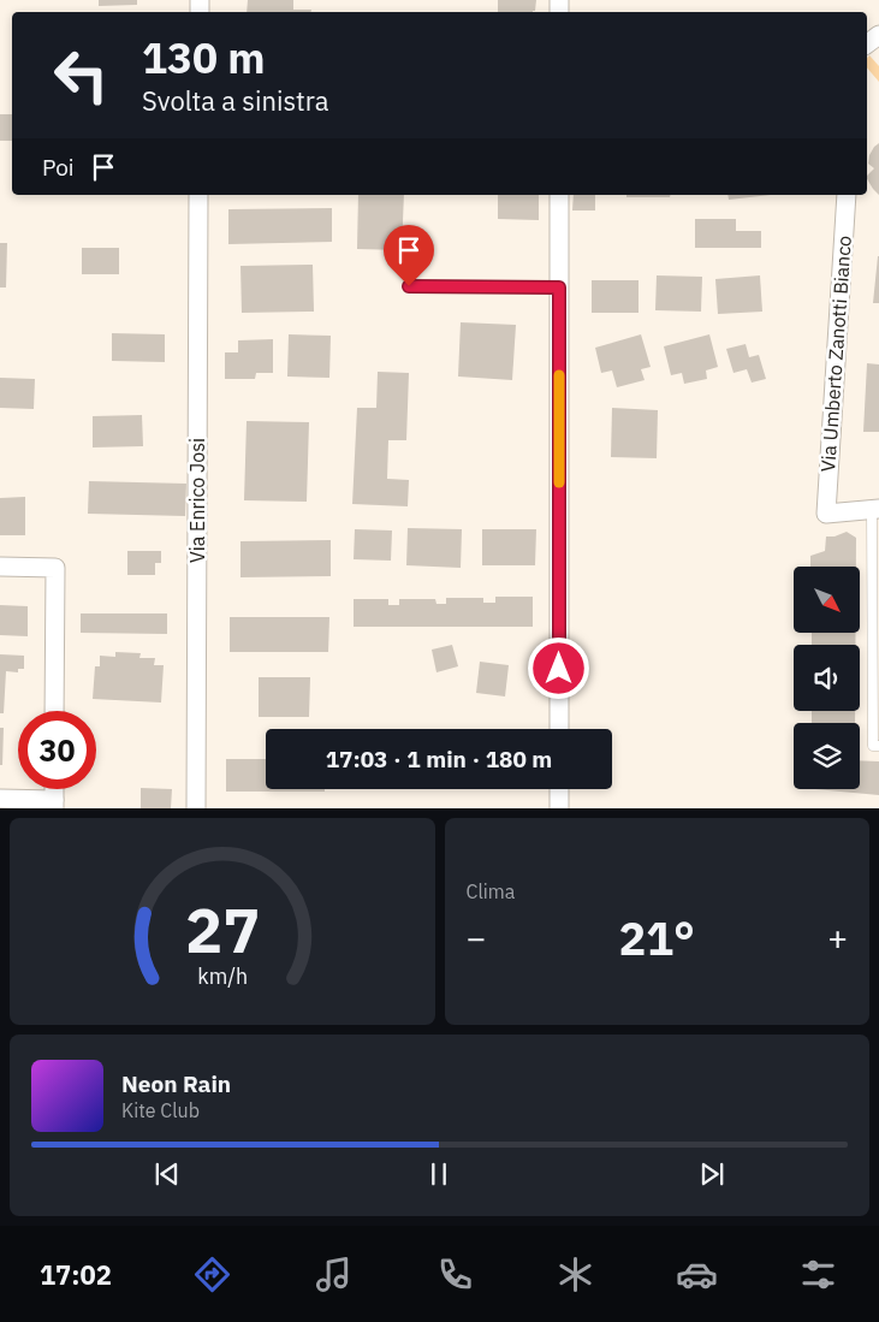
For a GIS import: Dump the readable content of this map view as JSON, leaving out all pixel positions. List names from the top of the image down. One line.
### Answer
{"streets":{"street":["Via Umberto Zanotti Bianco","Via Enrico Josi"]},"north":"bottom right","page":{"turn":["130 m","Svolta a sinistra"],"then":"Poi","limit":"30","trip":"17:03 · 1 min · 180 m","tile":"Clima","heat":["−","21°","+"],"song":["Neon Rain","Kite Club"],"tabs":"17:02","gauge":["27","km/h"]}}
